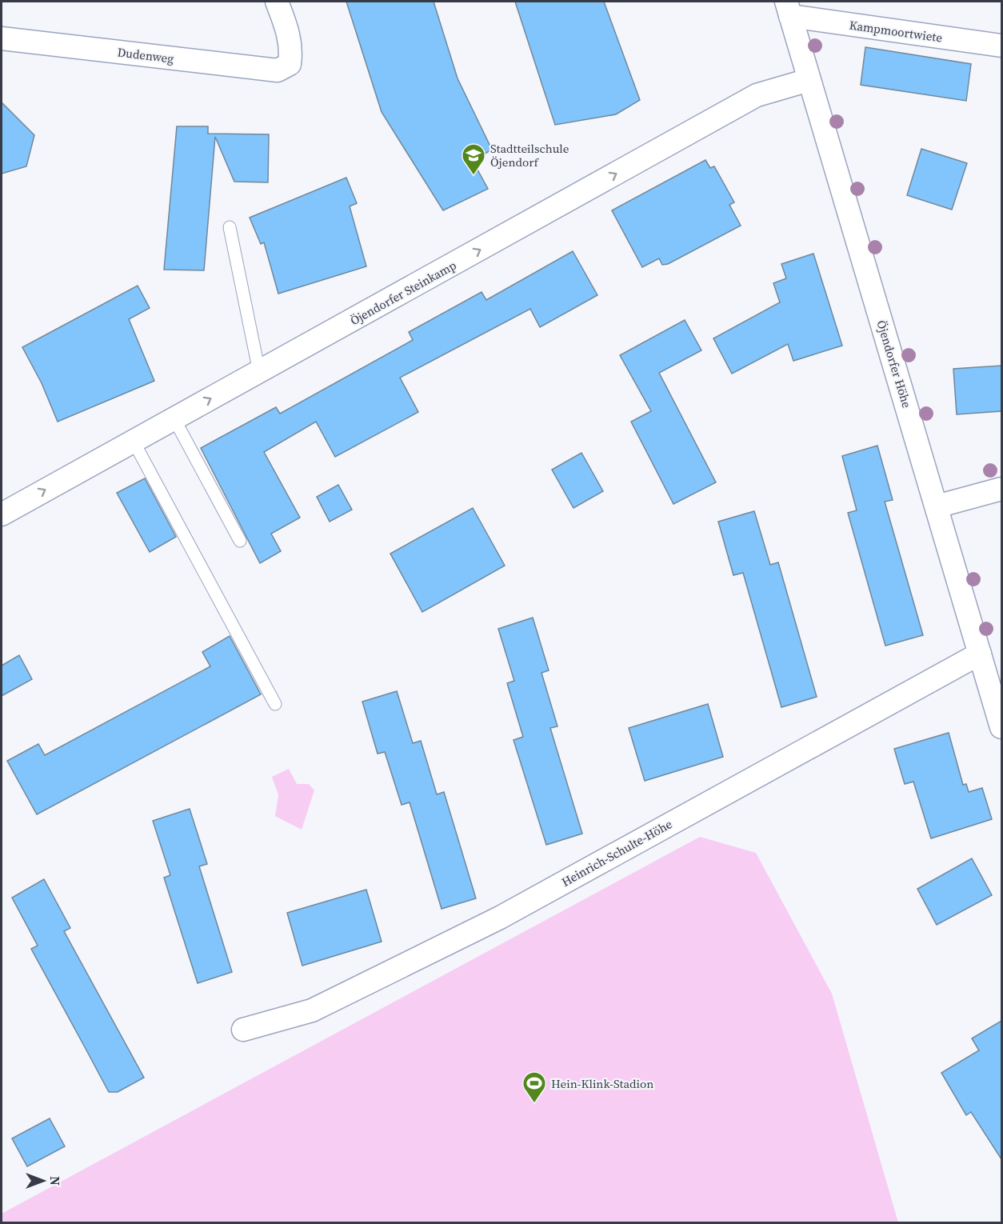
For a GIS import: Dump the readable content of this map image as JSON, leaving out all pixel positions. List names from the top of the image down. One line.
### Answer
{"streets":{"street":["Kampmoortwiete","Dudenweg","Öjendorfer Steinkamp","Öjendorfer Höhe","Heinrich-Schulte-Höhe"]},"crossings":[["Kampmoortwiete","Öjendorfer Höhe"],["Öjendorfer Steinkamp","Öjendorfer Höhe"],["Öjendorfer Höhe","Heinrich-Schulte-Höhe"]],"one_way":["Öjendorfer Steinkamp"],"places":{"school or university":["Stadtteilschule Öjendorf"],"sports":["Hein-Klink-Stadion"]},"north":"right"}
